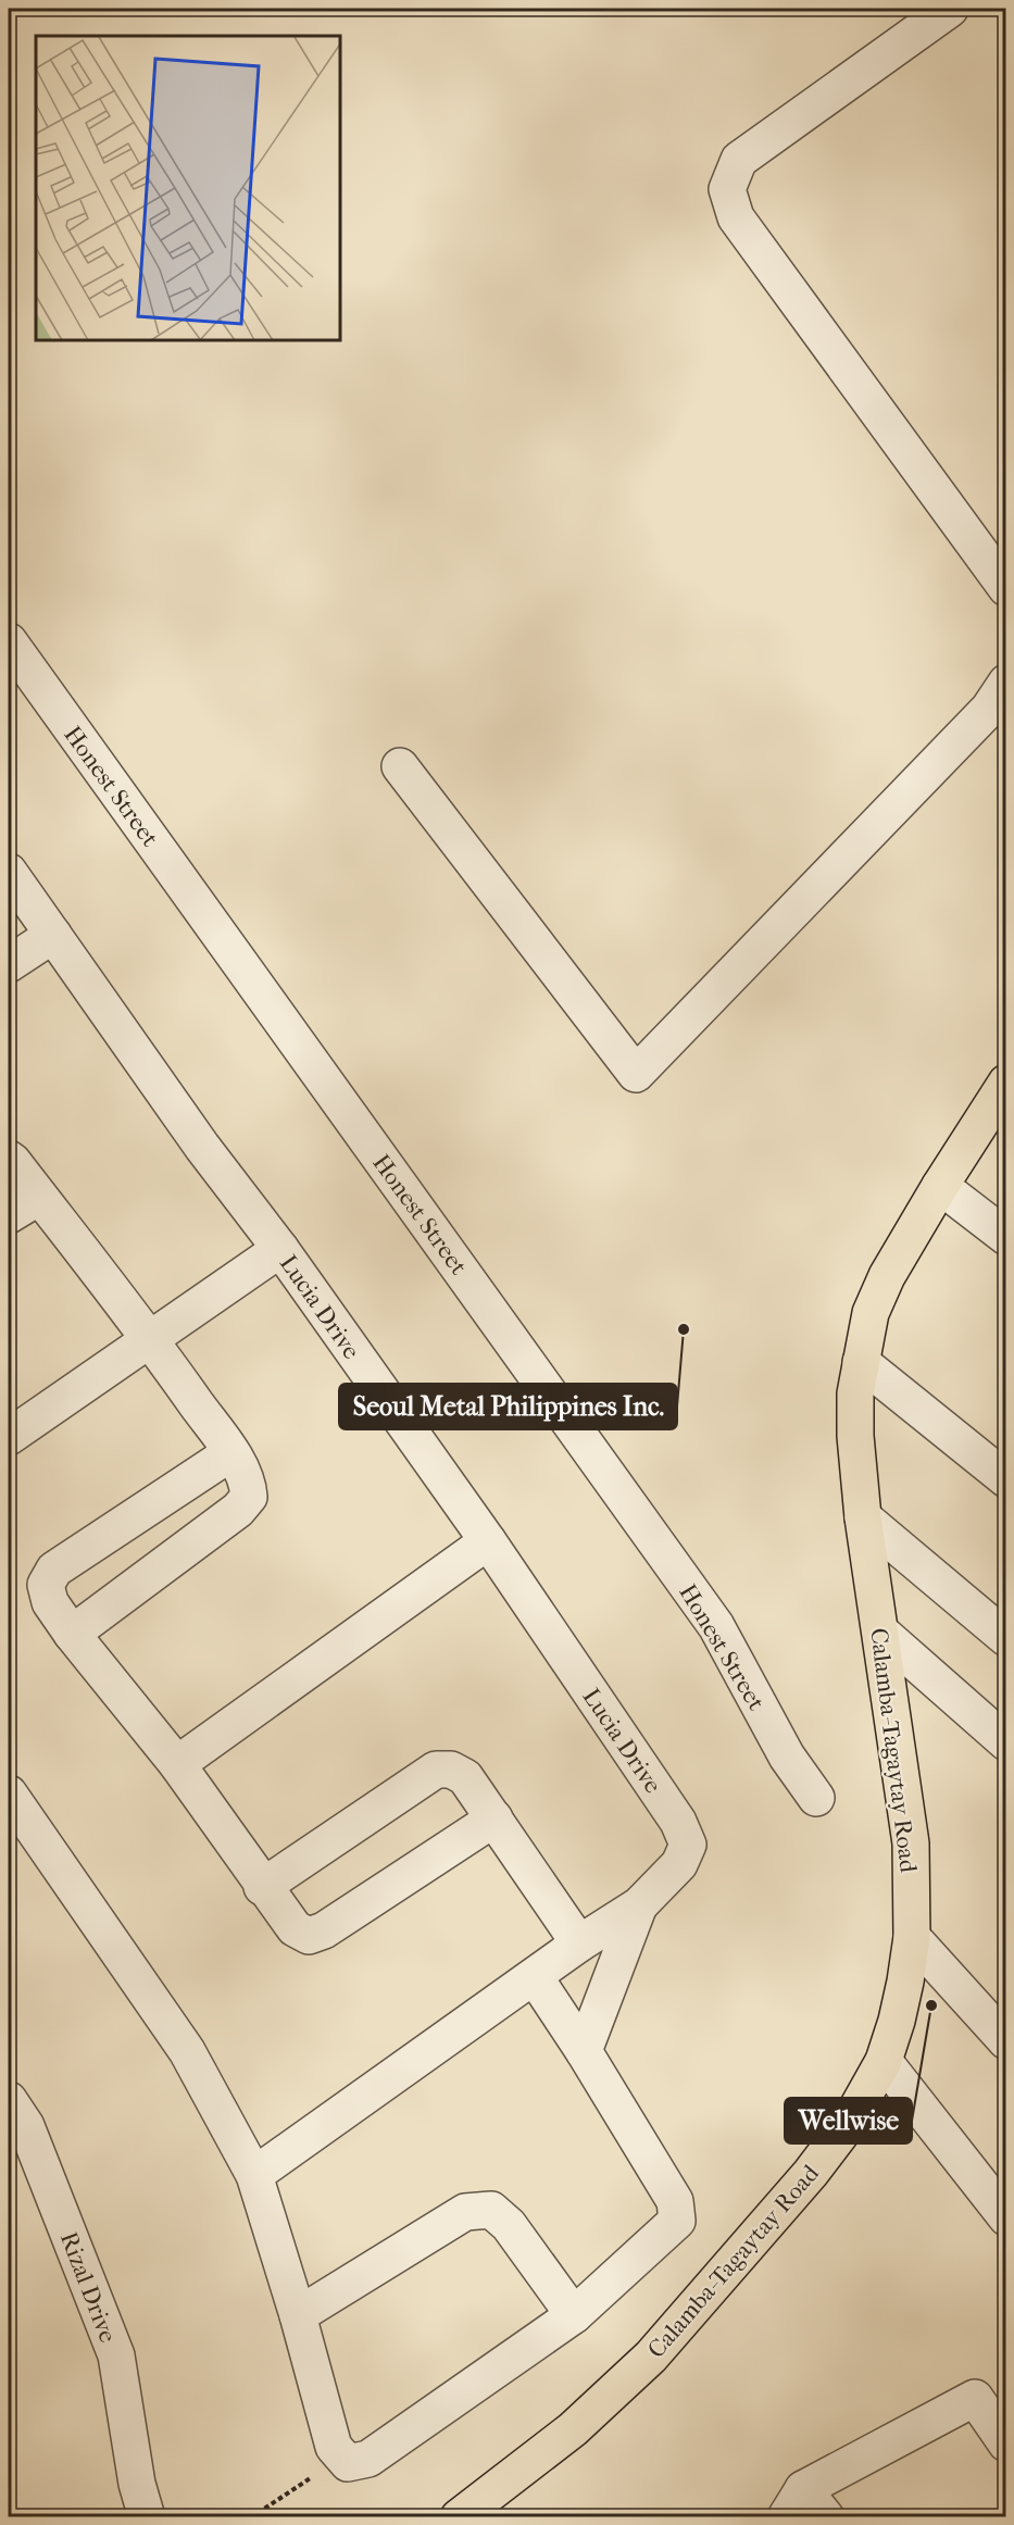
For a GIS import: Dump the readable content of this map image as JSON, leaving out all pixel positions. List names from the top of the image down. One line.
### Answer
{"streets":{"main road":["Calamba-Tagaytay Road"],"street":["Honest Street","Lucia Drive","Rizal Drive"]},"places":["Seoul Metal Philippines Inc.","Wellwise"]}
